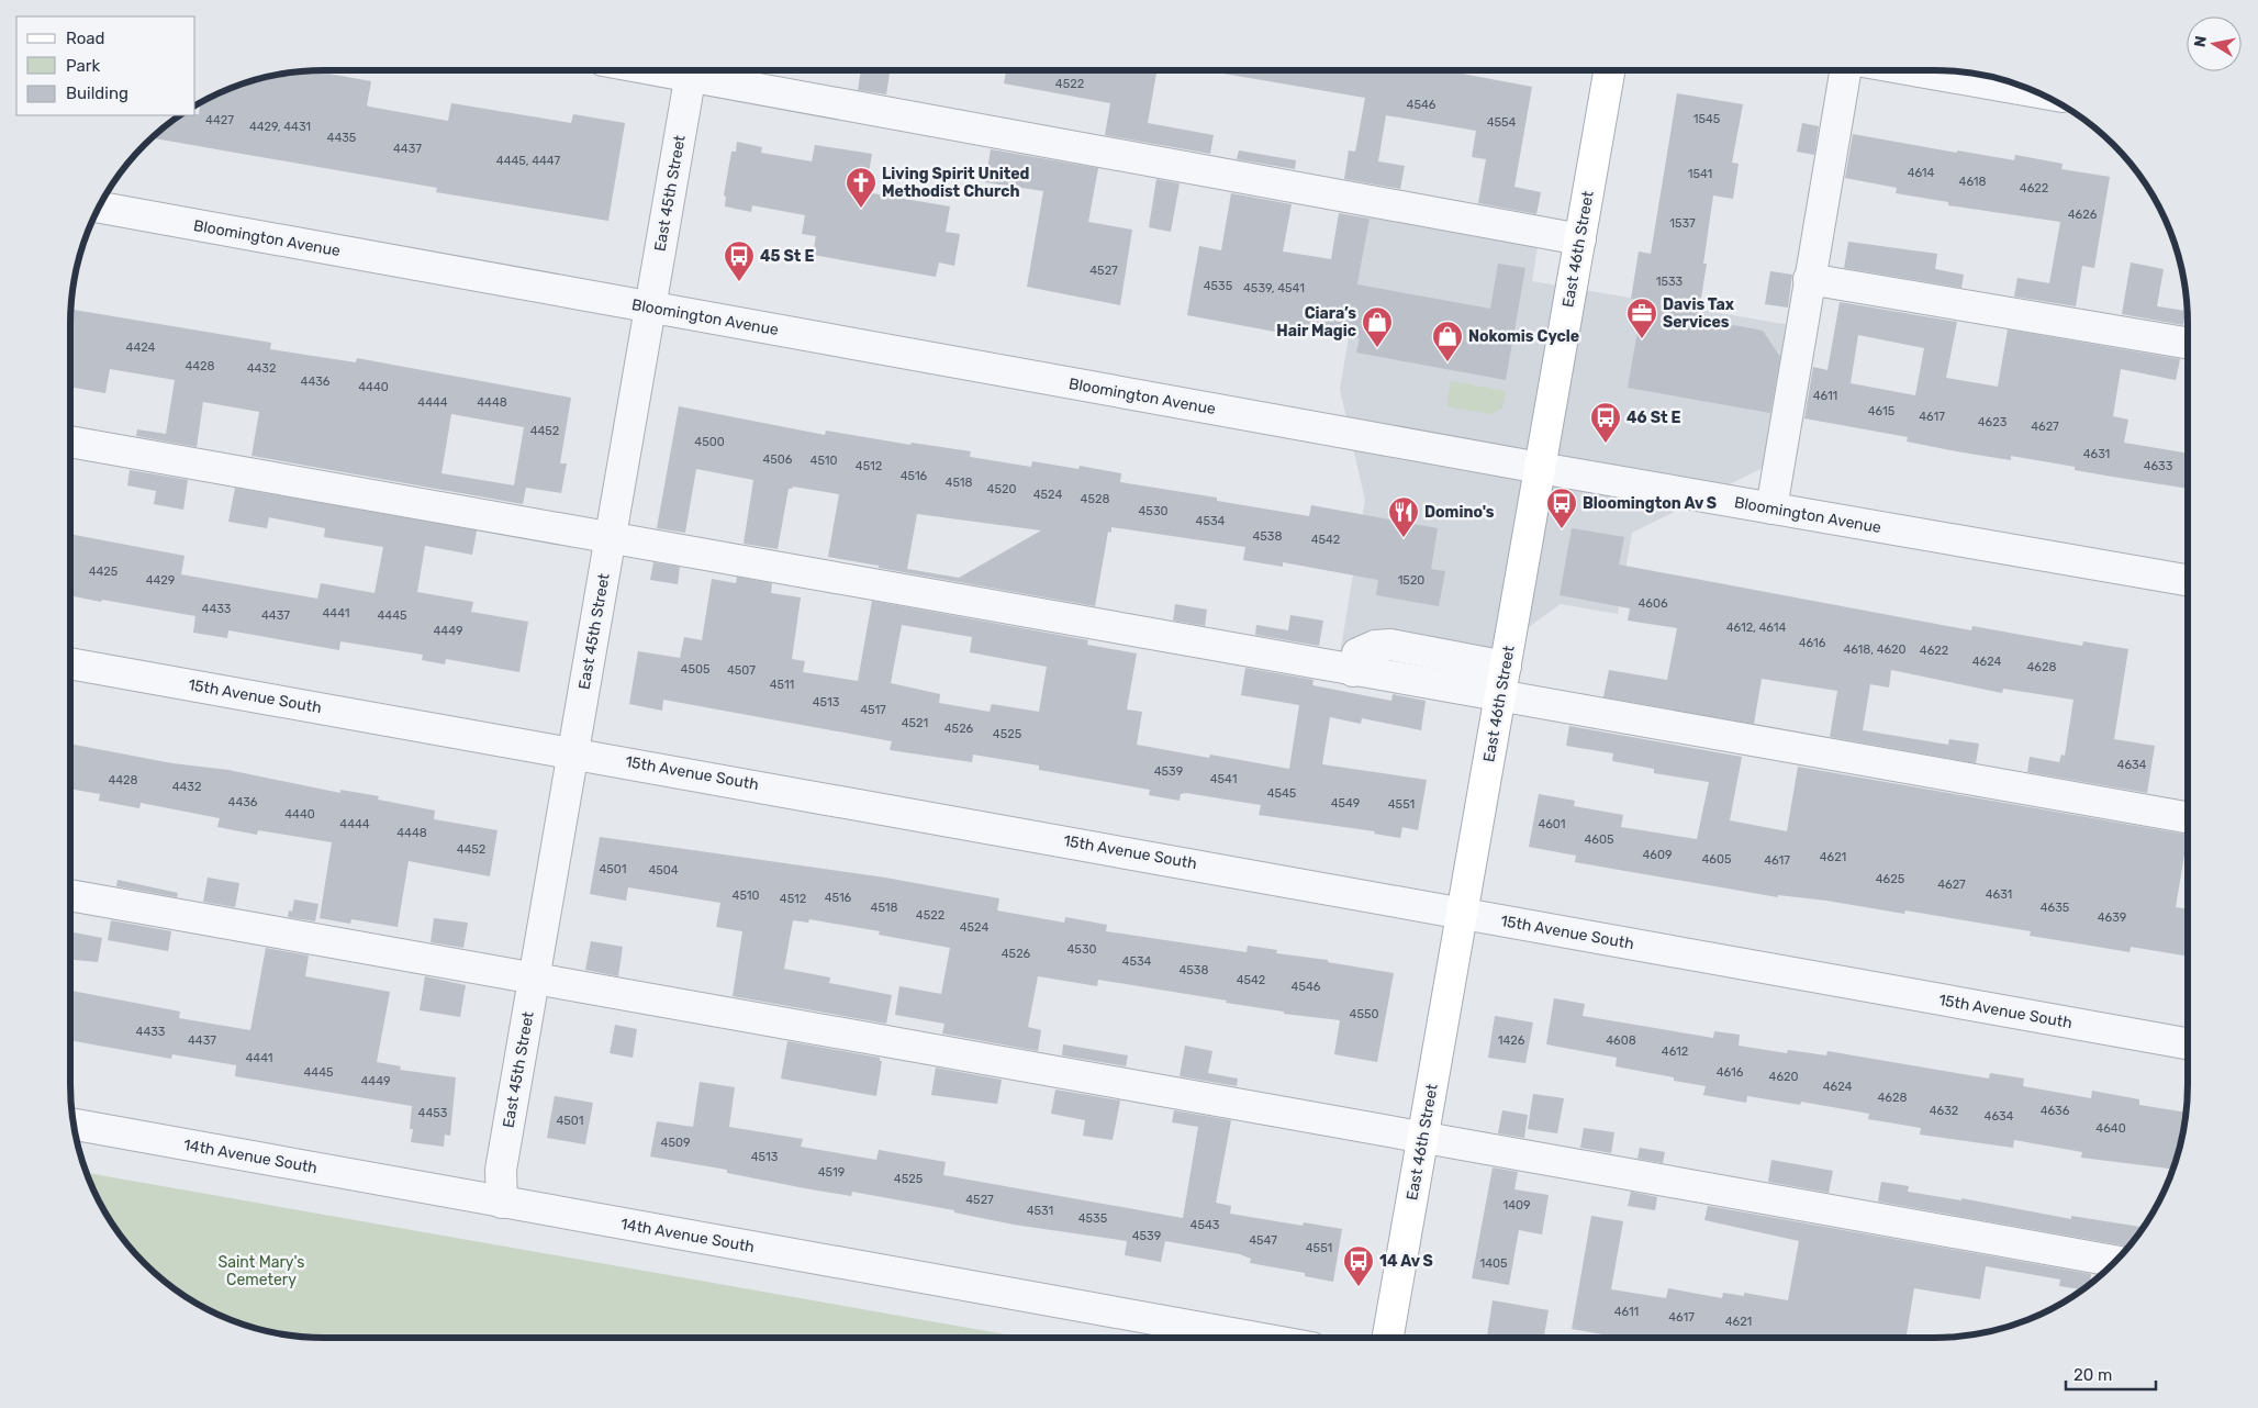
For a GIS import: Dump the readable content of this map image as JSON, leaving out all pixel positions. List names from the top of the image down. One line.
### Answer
{"streets":{"main road":["East 46th Street"],"street":["East 45th Street","Bloomington Avenue","15th Avenue South","14th Avenue South"]},"crossings":[["East 45th Street","Bloomington Avenue"],["East 45th Street","15th Avenue South"],["East 45th Street","14th Avenue South"],["Bloomington Avenue","East 46th Street"],["East 46th Street","15th Avenue South"]],"parks":["Saint Mary's Cemetery"],"places":{"church":["Living Spirit United Methodist Church"],"bus stop":["45 St E","46 St E","Bloomington Av S","14 Av S"],"office":["Davis Tax Services"],"shop":["Ciara’s Hair Magic","Nokomis Cycle"],"restaurant":["Domino's"]},"house_numbers":["4522","4546","1545","4427","4554","4429, 4431","4435","4437","4445, 4447","4614","1541","4618","4622","4626","1537","4527","1533","4535","4539, 4541","4424","4428","4432","4436","4440","4611","4444","4448","4615","4617","4623","4627","4452","4500","4631","4506","4510","4512","4633","4516","4518","4520","4524","4528","4530","4534","4538","4542","4425","4429","1520","4606","4433","4441","4437","4445","4612, 4614","4449","4616","4618, 4620","4622","4624","4628","4505","4507","4511","4513","4517","4521","4526","4525","4634","4539","4541","4428","4432","4545","4436","4549","4551","4440","4444","4601","4448","4605","4452","4609","4621","4605","4617","4501","4504","4625","4627","4631","4510","4516","4512","4518","4635","4522","4639","4524","4530","4526","4534","4538","4542","4546","4550","4433","4437","1426","4608","4612","4441","4445","4616","4620","4449","4624","4628","4632","4636","4453","4634","4501","4640","4509","4513","4519","4525","4527","1409","4531","4535","4543","4539","4547","4551","1405","4611","4617","4621"],"legend":["Road","Park","Building"],"scale_bar":"20 m","north":"left"}
